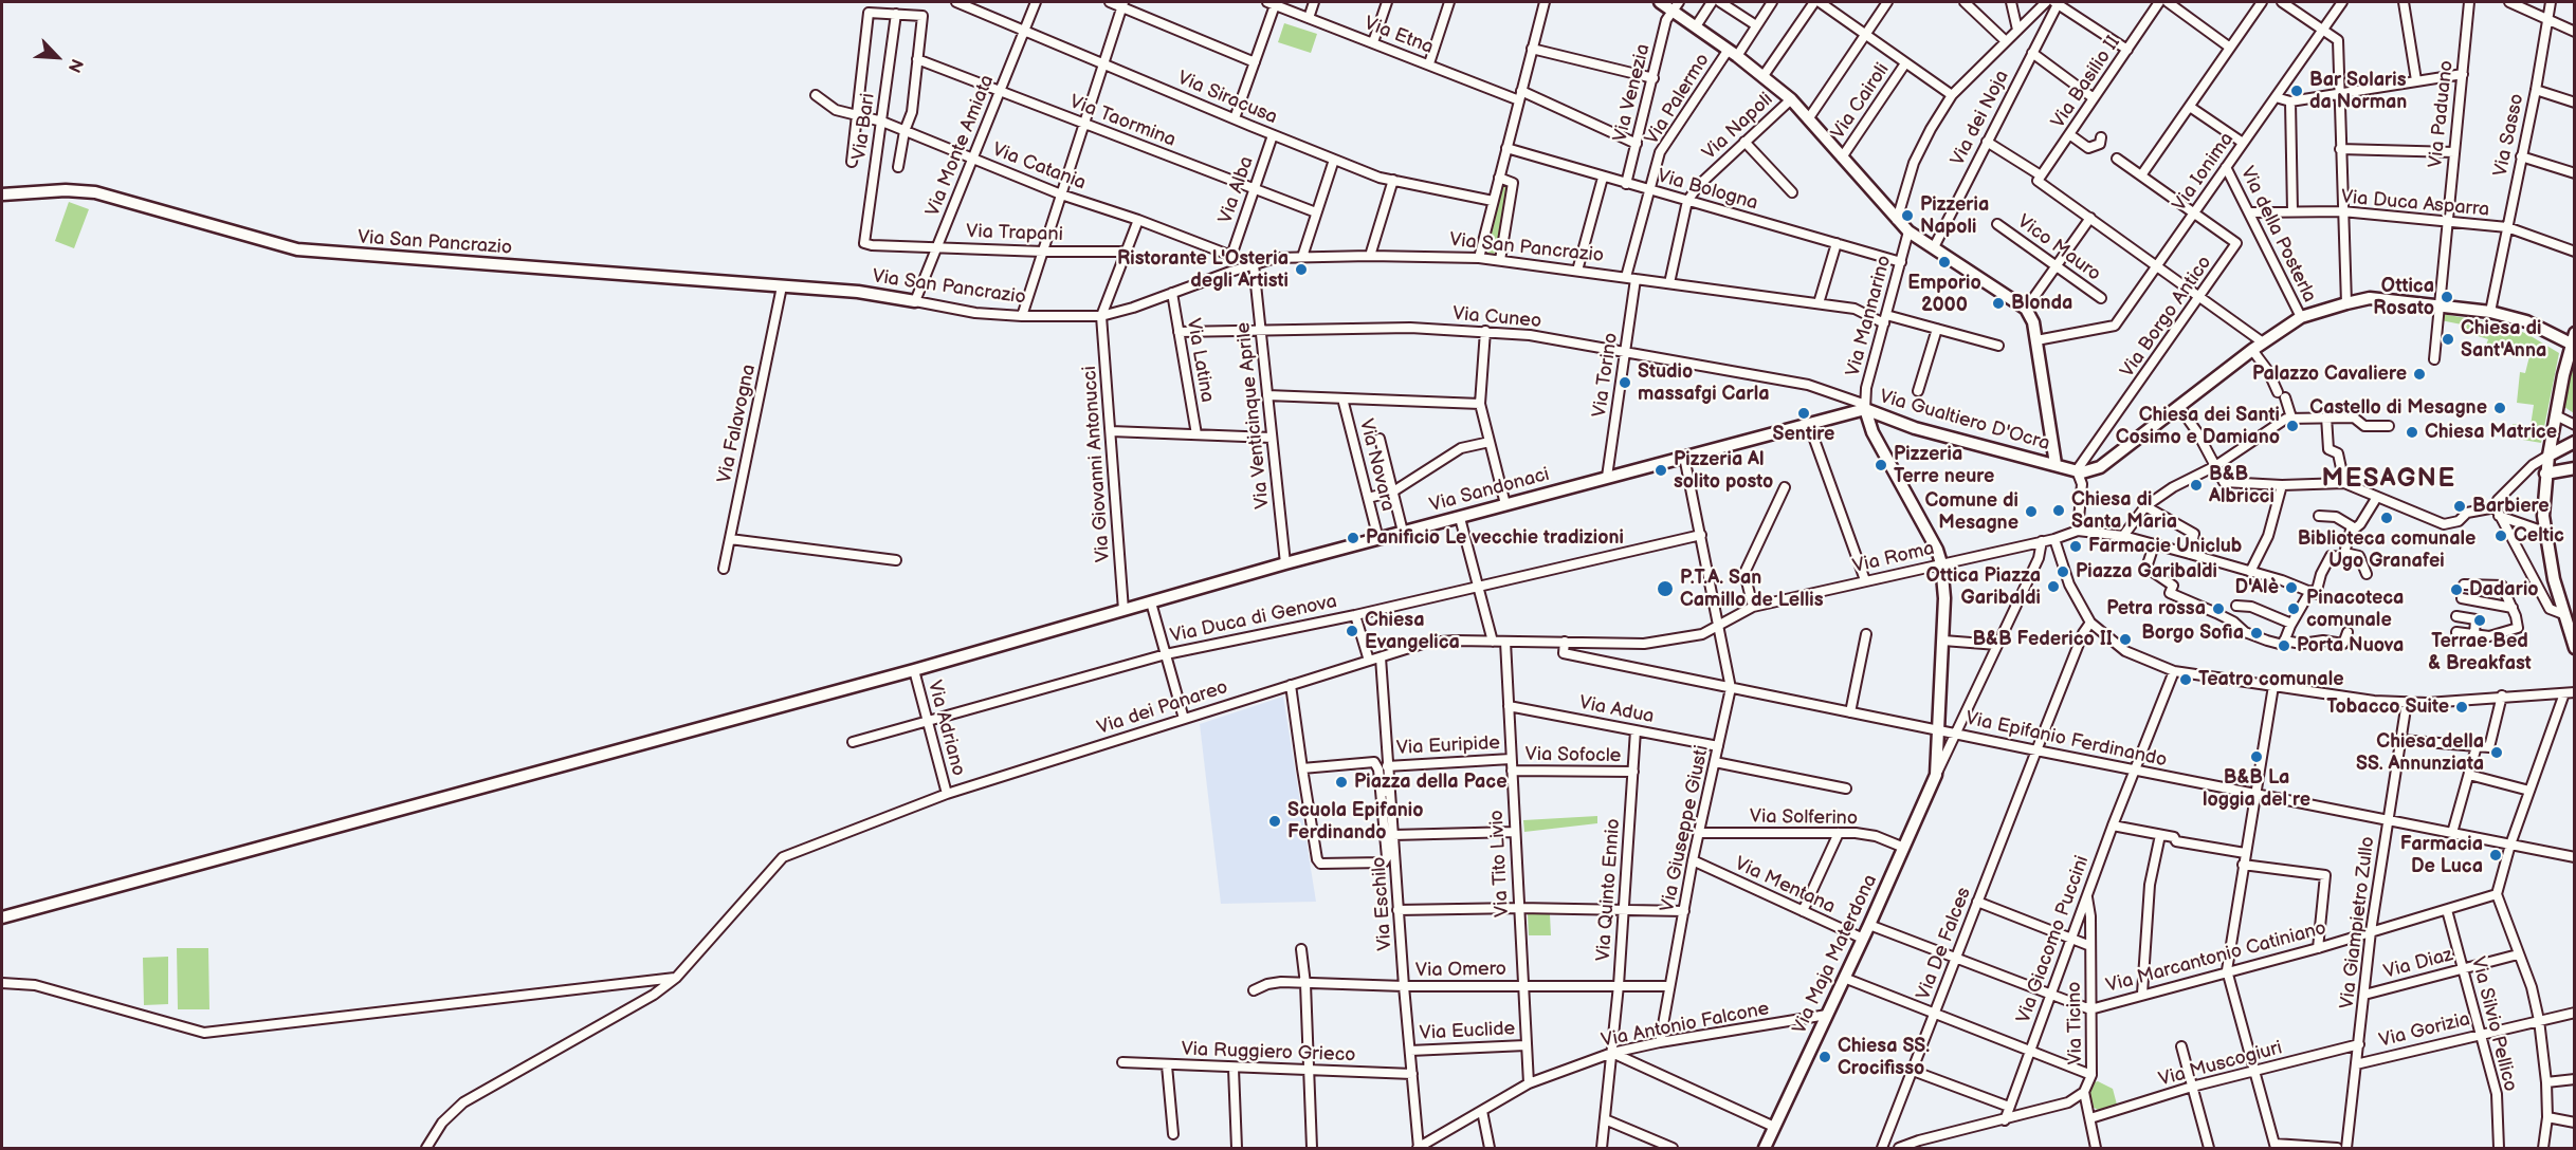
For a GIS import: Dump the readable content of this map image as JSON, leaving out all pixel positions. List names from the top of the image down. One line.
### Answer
{"streets":{"main road":["Via San Pancrazio","Via Gualtiero D'Ocra","Via Sandonaci","Via Maja Materdona"],"street":["Via Etna","Via Basilio II","Via Venezia","Via Siracusa","Via Palermo","Via Cairoli","Via Paduano","Via dei Noja","Via Taormina","Via Bari","Via Napoli","Via Sasso","Via Monte Amiata","Via Catania","Via Ionima","Via Alba","Via Bologna","Via Duca Asparra","Via Trapani","Via della Posterla","Vico Mauro","Via Mannarino","Via Borgo Antico","Via Cuneo","Via Latina","Via Torino","Via Venticinque Aprile","Via Falavogna","Via Giovanni Antonucci","Via Novara","Via Roma","Via Duca di Genova","Via dei Panareo","Via Adua","Via Adriano","Via Epifanio Ferdinando","Via Euripide","Via Sofocle","Via Solferino","Via Giuseppe Giusti","Via Tito Livio","Via Mentana","Via Quinto Ennio","Via Eschilo","Via Giampietro Zullo","Via Giacomo Puccini","Via De Falces","Via Marcantonio Catiniano","Via Diaz","Via Omero","Via Ticino","Via Silvio Pellico","Via Antonio Falcone","Via Gorizia","Via Euclide","Via Ruggiero Grieco","Via Muscogiuri"]},"crossings":[["Via Etna","Via Venezia"],["Via Venezia","Via Bologna"],["Via Siracusa","Via Monte Amiata"],["Via Siracusa","Via Alba"],["Via Palermo","Via Bologna"],["Via Palermo","Via San Pancrazio"],["Via Palermo","Via Torino"],["Via Paduano","Via Duca Asparra"],["Via Taormina","Via Bari"],["Via Taormina","Via Monte Amiata"],["Via Taormina","Via Alba"],["Via Bari","Via Catania"],["Via Bari","Via Trapani"],["Via Napoli","Via Bologna"],["Via Napoli","Via San Pancrazio"],["Via Sasso","Via Duca Asparra"],["Via Monte Amiata","Via Catania"],["Via Monte Amiata","Via Trapani"],["Via Monte Amiata","Via San Pancrazio"],["Via Catania","Via Alba"],["Via Catania","Via San Pancrazio"],["Via Catania","Via Venticinque Aprile"],["Via Ionima","Via della Posterla"],["Via Ionima","Via Borgo Antico"],["Via Bologna","Via Mannarino"],["Via Duca Asparra","Via della Posterla"],["Via San Pancrazio","Via Mannarino"],["Via San Pancrazio","Via Latina"],["Via San Pancrazio","Via Torino"],["Via San Pancrazio","Via Venticinque Aprile"],["Via San Pancrazio","Via Falavogna"],["Via San Pancrazio","Via Giovanni Antonucci"],["Via Mannarino","Via Cuneo"],["Via Mannarino","Via Gualtiero D'Ocra"],["Via Mannarino","Via Sandonaci"],["Via Mannarino","Via Maja Materdona"],["Via Borgo Antico","Via Gualtiero D'Ocra"],["Via Cuneo","Via Latina"],["Via Cuneo","Via Torino"],["Via Cuneo","Via Venticinque Aprile"],["Via Cuneo","Via Gualtiero D'Ocra"],["Via Cuneo","Via Sandonaci"],["Via Cuneo","Via Maja Materdona"],["Via Torino","Via Sandonaci"],["Via Venticinque Aprile","Via Sandonaci"],["Via Gualtiero D'Ocra","Via Sandonaci"],["Via Gualtiero D'Ocra","Via Maja Materdona"],["Via Giovanni Antonucci","Via Sandonaci"],["Via Novara","Via Sandonaci"],["Via Sandonaci","Via Adriano"],["Via Sandonaci","Via Giuseppe Giusti"],["Via Sandonaci","Via Maja Materdona"],["Via Roma","Via dei Panareo"],["Via Roma","Via Giuseppe Giusti"],["Via Roma","Via Maja Materdona"],["Via Duca di Genova","Via Adriano"],["Via Duca di Genova","Via Giuseppe Giusti"],["Via dei Panareo","Via Adriano"],["Via dei Panareo","Via Epifanio Ferdinando"],["Via dei Panareo","Via Giuseppe Giusti"],["Via dei Panareo","Via Tito Livio"],["Via dei Panareo","Via Eschilo"],["Via Adua","Via Giuseppe Giusti"],["Via Adua","Via Tito Livio"],["Via Adua","Via Quinto Ennio"],["Via Epifanio Ferdinando","Via Giuseppe Giusti"],["Via Epifanio Ferdinando","Via Giampietro Zullo"],["Via Epifanio Ferdinando","Via Giacomo Puccini"],["Via Epifanio Ferdinando","Via De Falces"],["Via Epifanio Ferdinando","Via Maja Materdona"],["Via Euripide","Via Tito Livio"],["Via Euripide","Via Eschilo"],["Via Sofocle","Via Tito Livio"],["Via Sofocle","Via Quinto Ennio"],["Via Solferino","Via Giuseppe Giusti"],["Via Solferino","Via Maja Materdona"],["Via Giuseppe Giusti","Via Mentana"],["Via Giuseppe Giusti","Via Omero"],["Via Giuseppe Giusti","Via Antonio Falcone"],["Via Tito Livio","Via Omero"],["Via Tito Livio","Via Antonio Falcone"],["Via Tito Livio","Via Euclide"],["Via Mentana","Via Maja Materdona"],["Via Quinto Ennio","Via Omero"],["Via Quinto Ennio","Via Antonio Falcone"],["Via Eschilo","Via Omero"],["Via Eschilo","Via Antonio Falcone"],["Via Eschilo","Via Euclide"],["Via Eschilo","Via Ruggiero Grieco"],["Via Giampietro Zullo","Via Marcantonio Catiniano"],["Via Giampietro Zullo","Via Diaz"],["Via Giampietro Zullo","Via Gorizia"],["Via Giampietro Zullo","Via Muscogiuri"],["Via Giacomo Puccini","Via Ticino"],["Via Maja Materdona","Via Antonio Falcone"],["Via Marcantonio Catiniano","Via Ticino"],["Via Marcantonio Catiniano","Via Silvio Pellico"],["Via Diaz","Via Silvio Pellico"],["Via Ticino","Via Muscogiuri"],["Via Silvio Pellico","Via Gorizia"]],"districts":["MESAGNE"],"places":["Bar Solaris da Norman","Pizzeria Napoli","Emporio 2000","Ristorante L'Osteria degli Artisti","Ottica Rosato","Blonda","Chiesa di Sant'Anna","Palazzo Cavaliere","Studio massafgi Carla","Castello di Mesagne","Sentire","Chiesa dei Santi Cosimo e Damiano","Chiesa Matrice","Pizzeria Terre neure","Pizzeria Al solito posto","B&B Albricci","Barbiere","Chiesa di Santa Maria","Comune di Mesagne","Biblioteca comunale Ugo Granafei","Celtic","Panificio Le vecchie tradizioni","Farmacie Uniclub","Piazza Garibaldi","Ottica Piazza Garibaldi","D'Alè","P.T.A. San Camillo de Lellis","Dadario","Petra rossa","Pinacoteca comunale","Terrae Bed & Breakfast","Chiesa Evangelica","Borgo Sofia","B&B Federico II","Porta Nuova","Teatro comunale","Tobacco Suite","Chiesa della SS. Annunziata","B&B La loggia del re","Piazza della Pace","Scuola Epifanio Ferdinando","Farmacia De Luca","Chiesa SS. Crocifisso"],"north":"bottom right"}
